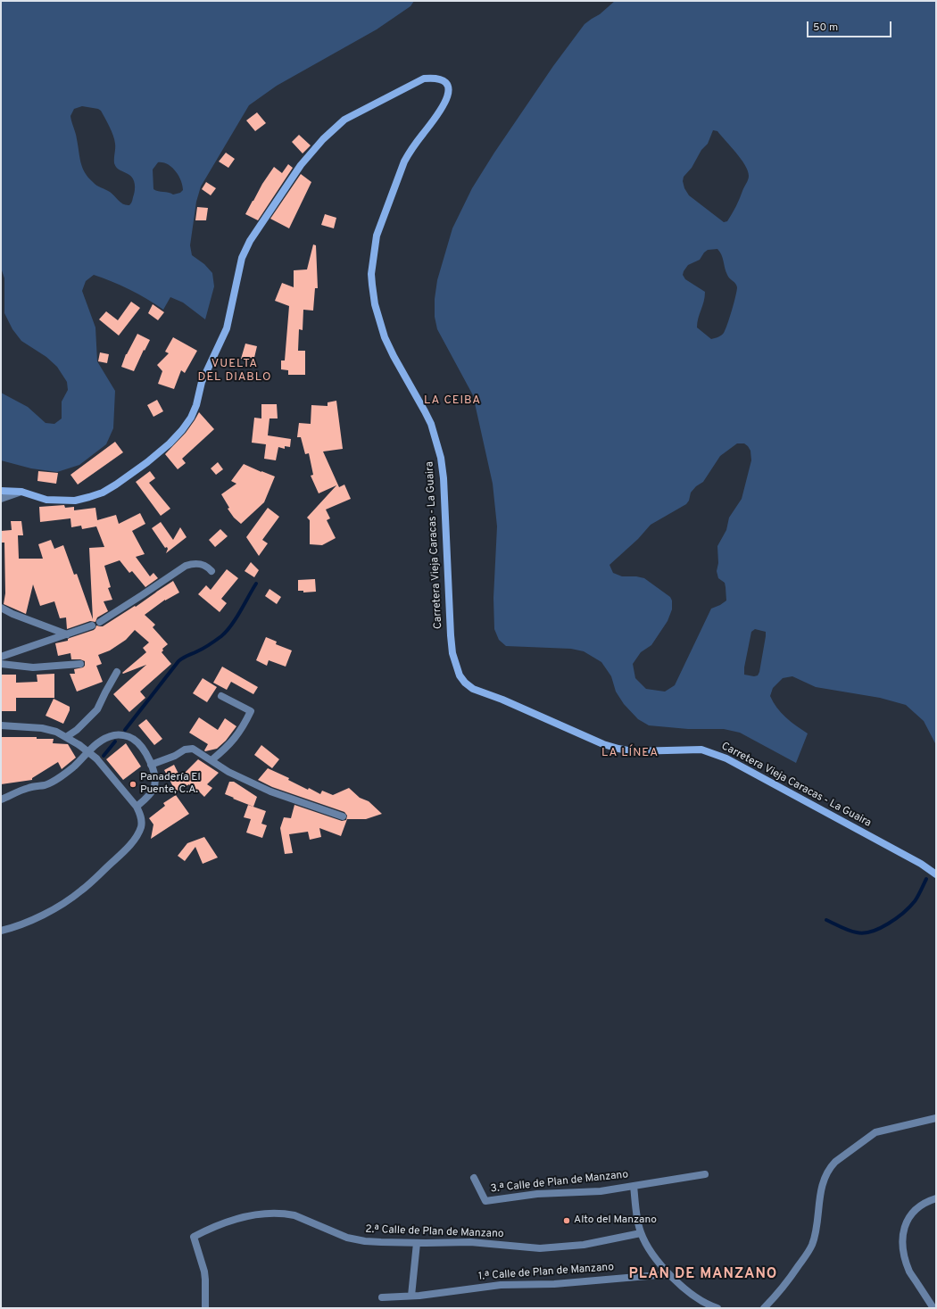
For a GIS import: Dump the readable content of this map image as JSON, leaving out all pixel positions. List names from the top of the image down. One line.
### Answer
{"streets":{"main road":["Carretera Vieja Caracas - La Guaira"],"street":["3.ª Calle de Plan de Manzano","2.ª Calle de Plan de Manzano","1.ª Calle de Plan de Manzano"]},"districts":["VUELTA DEL DIABLO","LA CEIBA","LA LÍNEA","PLAN DE MANZANO"],"places":["Panadería El Puente, C.A.","Alto del Manzano"],"scale_bar":"50 m"}
